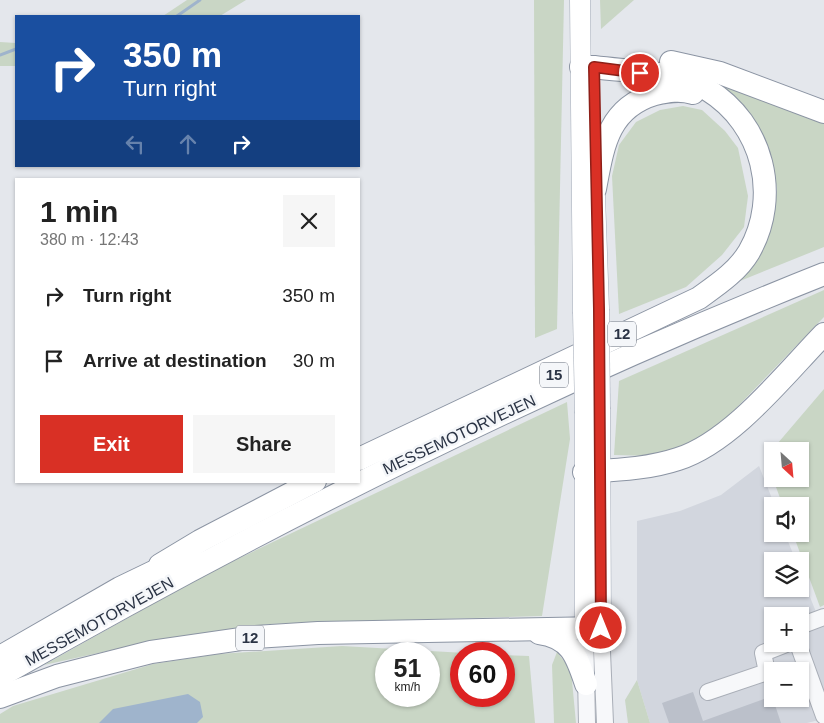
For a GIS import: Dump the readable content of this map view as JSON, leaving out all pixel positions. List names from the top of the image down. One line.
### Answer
{"streets":{"highway":["12","15","MESSEMOTORVEJEN"]},"north":"bottom right","page":{"turn":["350 m","Turn right"],"heading":["1 min","380 m · 12:43"],"list":[{"name":"Turn right","value":"350 m"},{"name":"Arrive at destination","value":"30 m"}],"buttons":["Exit","Share"],"map_buttons":["+","−"],"speed":"51 km/h","limit":"60"}}
